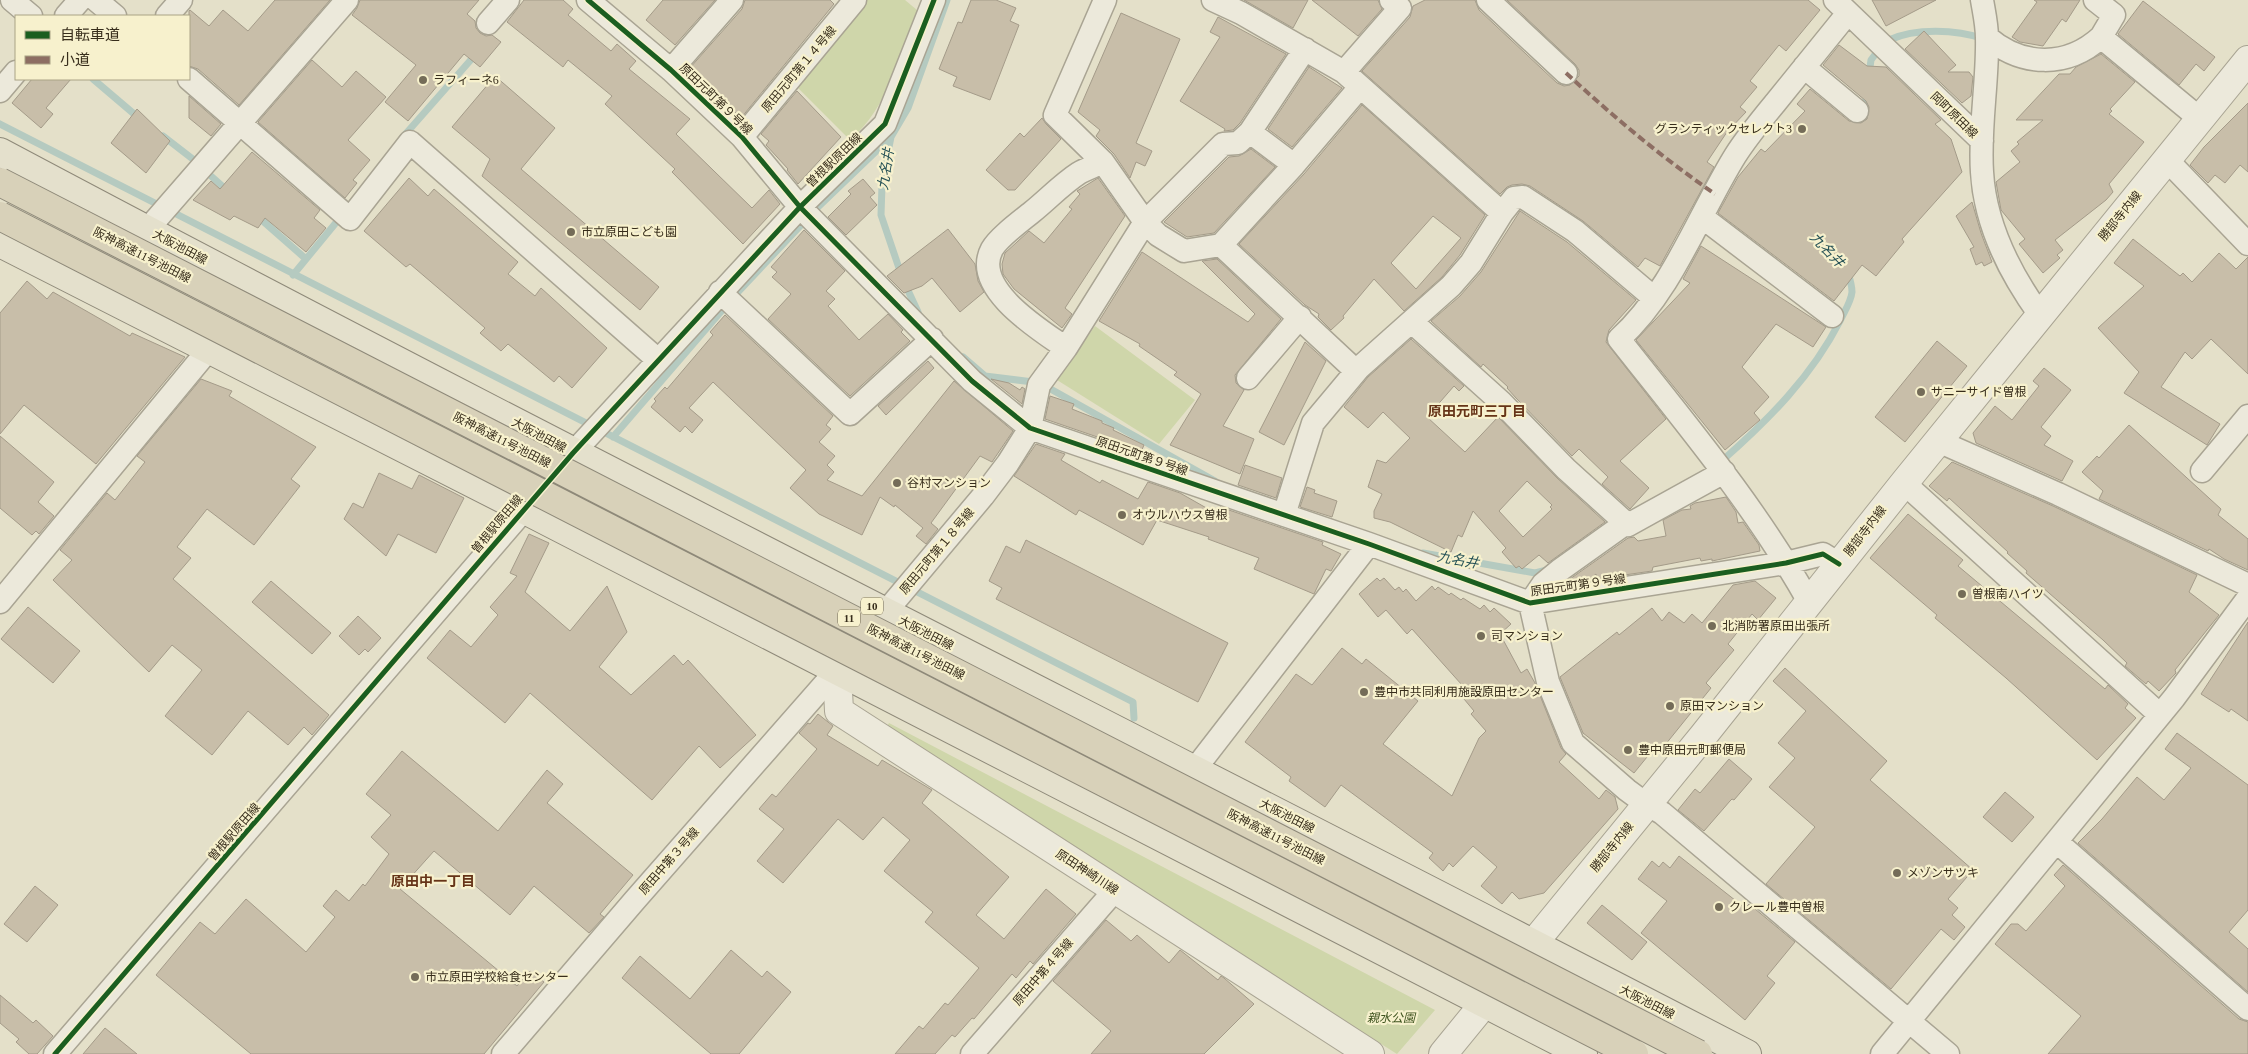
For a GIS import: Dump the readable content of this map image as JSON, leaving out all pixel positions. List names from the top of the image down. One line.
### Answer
{"streets":{"highway":["阪神高速11号池田線","11"],"main road":["大阪池田線","10"],"street":["原田元町第１４号線","原田元町第９号線","岡町原田線","曽根駅原田線","勝部寺内線","原田元町第１８号線","原田中第３号線","原田神崎川線","原田中第４号線"]},"crossings":[["原田元町第１４号線","原田元町第９号線"],["原田元町第９号線","曽根駅原田線"],["原田元町第９号線","勝部寺内線"],["原田元町第９号線","原田元町第１８号線"],["岡町原田線","勝部寺内線"],["曽根駅原田線","大阪池田線"],["勝部寺内線","大阪池田線"],["大阪池田線","原田元町第１８号線"],["原田元町第１８号線","原田中第３号線"],["原田元町第１８号線","原田神崎川線"],["原田中第３号線","原田神崎川線"],["原田神崎川線","原田中第４号線"]],"districts":["原田元町三丁目","原田中一丁目"],"water":["九名井"],"parks":["親水公園"],"places":["ラフィーネ6","グランティックセレクト3","市立原田こども園","サニーサイド曽根","谷村マンション","オウルハウス曽根","曽根南ハイツ","北消防署原田出張所","司マンション","豊中市共同利用施設原田センター","原田マンション","豊中原田元町郵便局","メゾンサツキ","クレール豊中曽根","市立原田学校給食センター"],"legend":["自転車道","小道"]}
